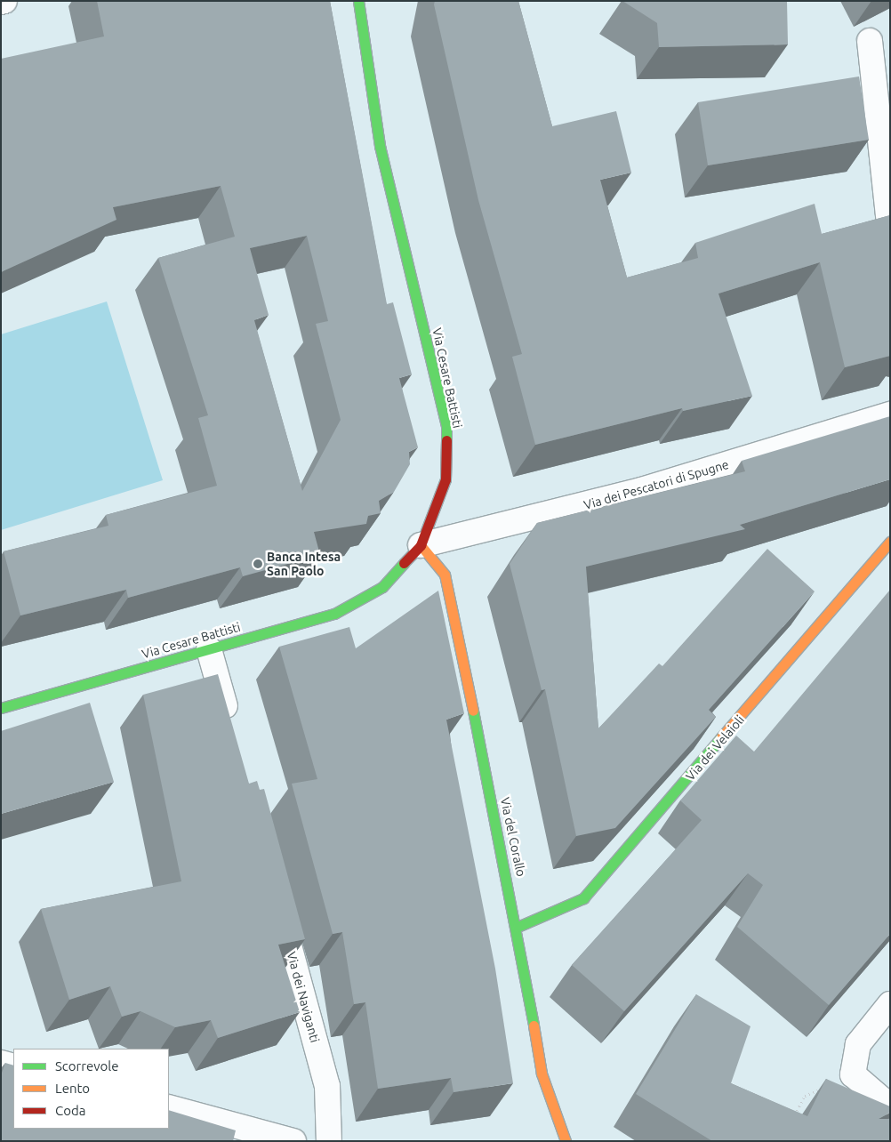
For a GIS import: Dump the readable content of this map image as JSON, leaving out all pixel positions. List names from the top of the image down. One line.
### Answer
{"streets":{"street":["Via Cesare Battisti","Via dei Pescatori di Spugne","Via dei Velaioli","Via del Corallo","Via dei Naviganti"]},"crossings":[["Via Cesare Battisti","Via dei Pescatori di Spugne"],["Via Cesare Battisti","Via del Corallo"],["Via dei Pescatori di Spugne","Via del Corallo"],["Via dei Velaioli","Via del Corallo"]],"places":["Banca Intesa San Paolo"],"legend":["Scorrevole","Lento","Coda"]}
